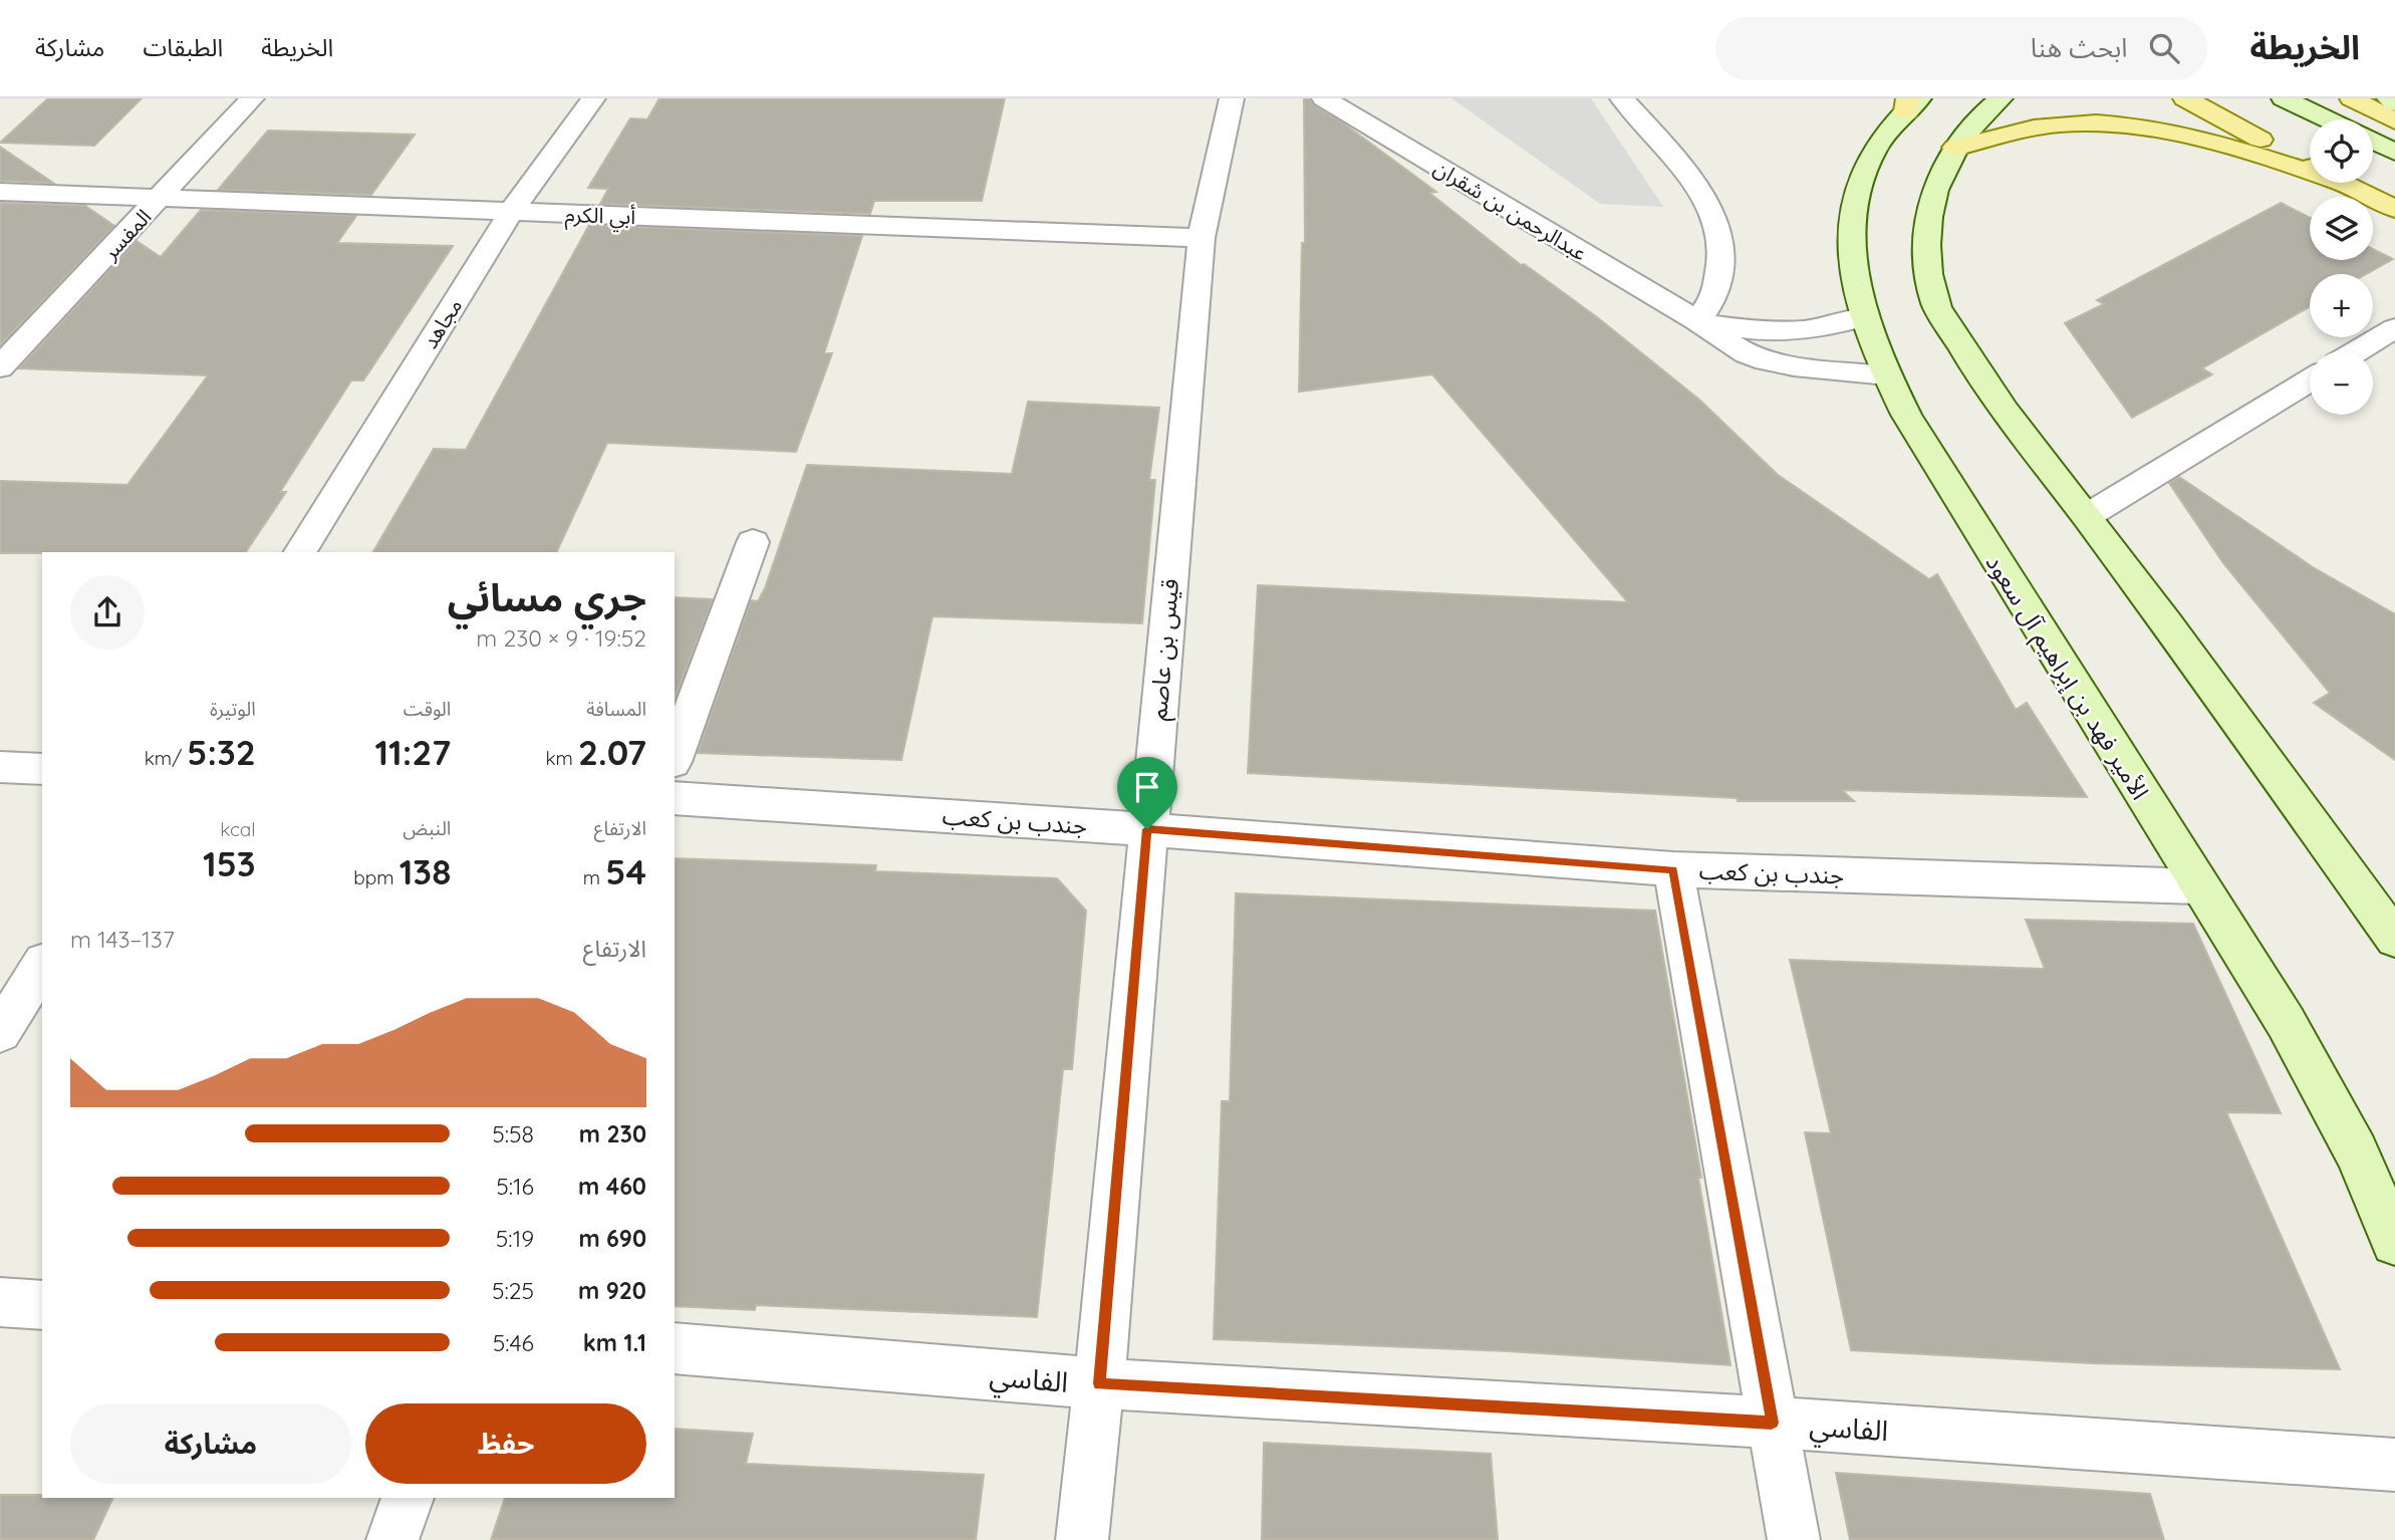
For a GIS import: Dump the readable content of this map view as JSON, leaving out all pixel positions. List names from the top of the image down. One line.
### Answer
{"streets":{"main road":["الأمير فهد بن إبراهيم آل سعود"],"street":["عبدالرحمن بن شقران","أبي الكرم","المفسر","مجاهد","قيس بن عاصم","جندب بن كعب","الفاسي"]},"crossings":[["عبدالرحمن بن شقران","الأمير فهد بن إبراهيم آل سعود"],["أبي الكرم","المفسر"],["أبي الكرم","مجاهد"],["أبي الكرم","قيس بن عاصم"],["قيس بن عاصم","جندب بن كعب"],["قيس بن عاصم","الفاسي"],["الأمير فهد بن إبراهيم آل سعود","جندب بن كعب"]],"page":{"header":"الخريطة","search":"ابحث هنا","nav":["الخريطة","الطبقات","مشاركة"],"map_buttons":["+","−"],"heading":["جري مسائي","19:52 · 9 × 230 m"],"stats":[["المسافة","2.07 km"],["الوقت","11:27"],["الوتيرة","5:32 /km"],["الارتفاع","54 m"],["النبض","138 bpm"],["kcal","153"]],"chart":["الارتفاع","137–143 m"],"list":[{"name":"230 m","note":"5:58"},{"name":"460 m","note":"5:16"},{"name":"690 m","note":"5:19"},{"name":"920 m","note":"5:25"},{"name":"1.1 km","note":"5:46"}],"buttons":["حفظ","مشاركة"]}}
